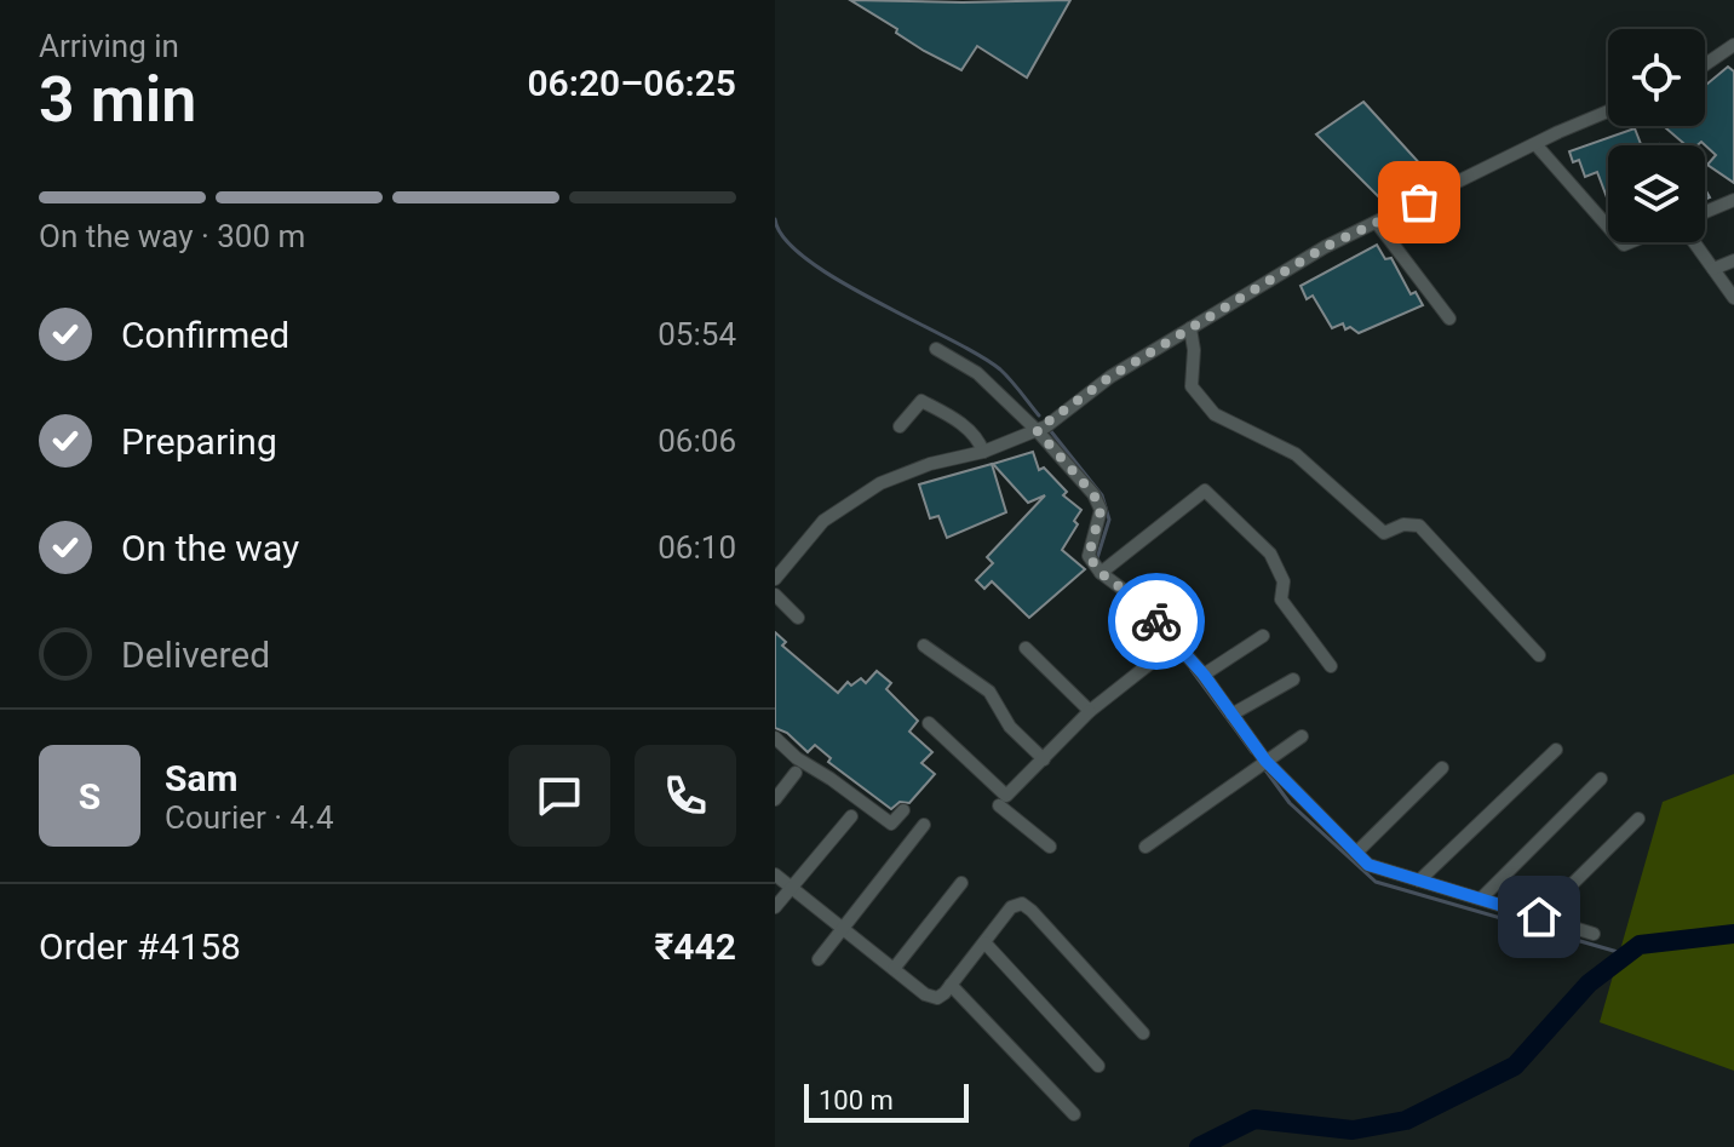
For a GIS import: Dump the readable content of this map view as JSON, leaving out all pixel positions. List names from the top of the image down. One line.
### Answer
{"scale_bar":"100 m","page":{"heading":["3 min","Arriving in","06:20–06:25"],"panel":["Sam","Courier · 4.4","Order #4158","₹442"],"bar":"On the way · 300 m","list":[["Confirmed","05:54"],["Preparing","06:06"],["On the way","06:10"],"Delivered"],"round":"S","scale":"100 m"}}
